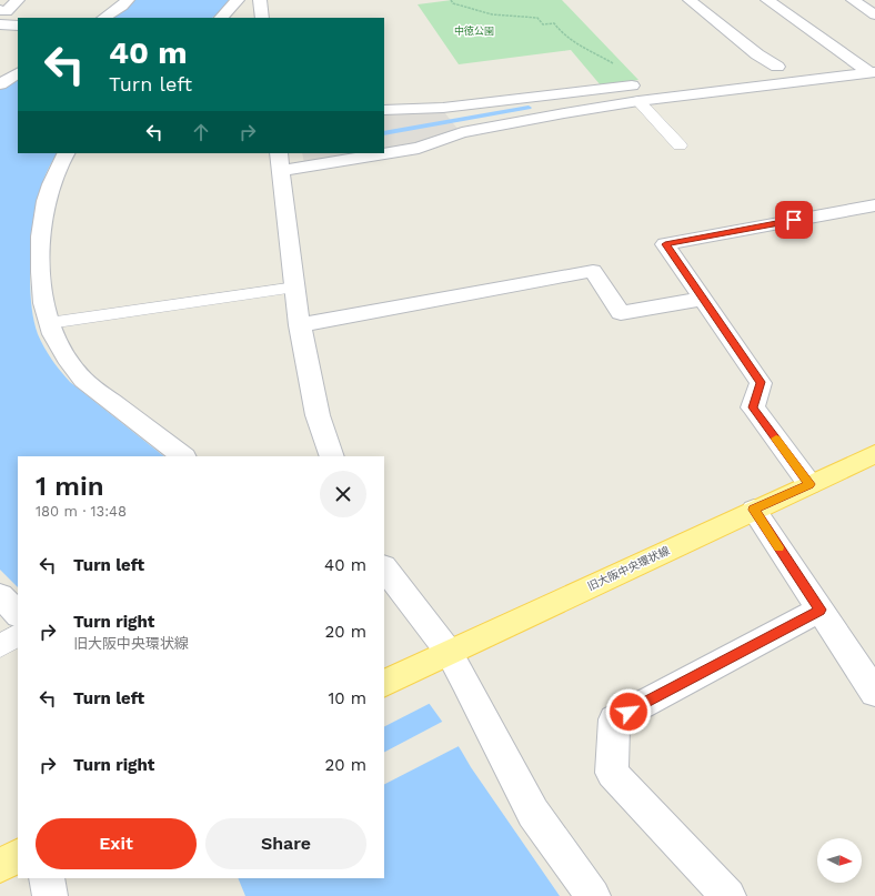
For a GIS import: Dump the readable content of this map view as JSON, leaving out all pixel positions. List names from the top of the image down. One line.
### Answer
{"streets":{"main road":["旧大阪中央環状線"]},"parks":["中徳公園"],"north":"right","page":{"turn":["40 m","Turn left"],"heading":["1 min","180 m · 13:48"],"list":[{"name":"Turn left","value":"40 m"},{"name":"Turn right","note":"旧大阪中央環状線","value":"20 m"},{"name":"Turn left","value":"10 m"},{"name":"Turn right","value":"20 m"}],"buttons":["Exit","Share"]}}
